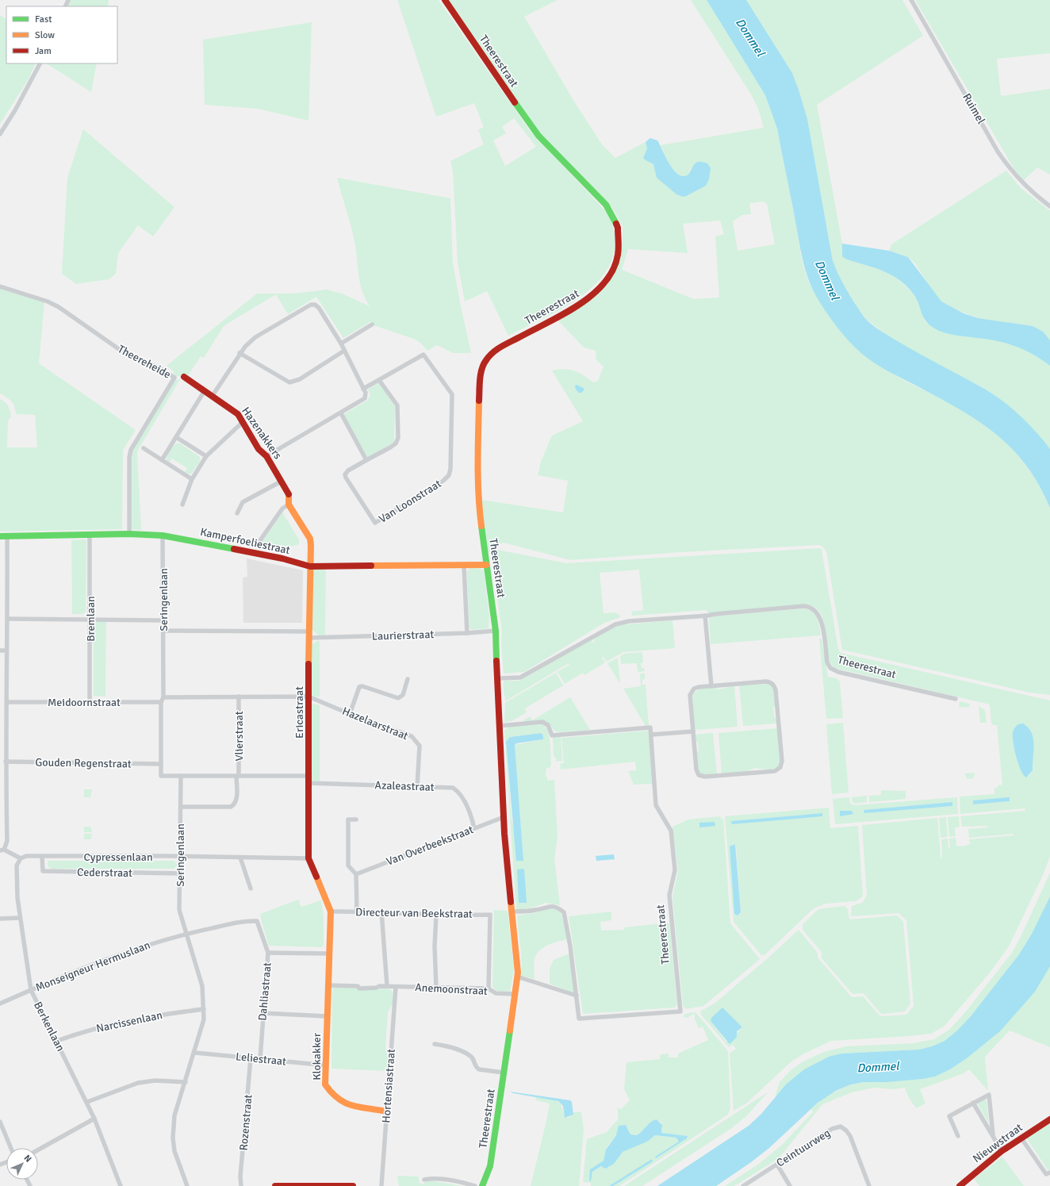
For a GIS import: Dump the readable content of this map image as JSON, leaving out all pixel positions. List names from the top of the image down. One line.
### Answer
{"streets":{"street":["Theerestraat","Ruimel","Theereheide","Hazenakkers","Van Loonstraat","Kamperfoeliestraat","Seringenlaan","Bremlaan","Laurierstraat","Meidoornstraat","Ericastraat","Hazelaarstraat","Vlierstraat","Gouden Regenstraat","Azaleastraat","Van Overbeekstraat","Cypressenlaan","Cederstraat","Directeur van Beekstraat","Monseigneur Hermuslaan","Anemoonstraat","Dahliastraat","Narcissenlaan","Berkenlaan","Klokakker","Leliestraat","Hortensiastraat","Rozenstraat","Nieuwstraat","Ceintuurweg"]},"crossings":[["Theerestraat","Kamperfoeliestraat"],["Theerestraat","Laurierstraat"],["Theerestraat","Van Overbeekstraat"],["Theerestraat","Anemoonstraat"],["Theereheide","Kamperfoeliestraat"],["Hazenakkers","Kamperfoeliestraat"],["Hazenakkers","Ericastraat"],["Kamperfoeliestraat","Seringenlaan"],["Kamperfoeliestraat","Bremlaan"],["Kamperfoeliestraat","Ericastraat"],["Seringenlaan","Laurierstraat"],["Seringenlaan","Meidoornstraat"],["Seringenlaan","Vlierstraat"],["Seringenlaan","Gouden Regenstraat"],["Seringenlaan","Cypressenlaan"],["Seringenlaan","Cederstraat"],["Seringenlaan","Monseigneur Hermuslaan"],["Seringenlaan","Narcissenlaan"],["Seringenlaan","Leliestraat"],["Bremlaan","Meidoornstraat"],["Laurierstraat","Ericastraat"],["Ericastraat","Hazelaarstraat"],["Ericastraat","Azaleastraat"],["Ericastraat","Cypressenlaan"],["Hazelaarstraat","Azaleastraat"],["Azaleastraat","Van Overbeekstraat"],["Cypressenlaan","Cederstraat"],["Cypressenlaan","Berkenlaan"],["Directeur van Beekstraat","Anemoonstraat"],["Directeur van Beekstraat","Klokakker"],["Monseigneur Hermuslaan","Dahliastraat"],["Monseigneur Hermuslaan","Berkenlaan"],["Anemoonstraat","Klokakker"],["Anemoonstraat","Hortensiastraat"],["Dahliastraat","Leliestraat"],["Narcissenlaan","Berkenlaan"],["Klokakker","Leliestraat"],["Klokakker","Hortensiastraat"],["Leliestraat","Rozenstraat"]],"water":["Dommel"],"legend":["Fast","Slow","Jam"],"north":"top right"}
